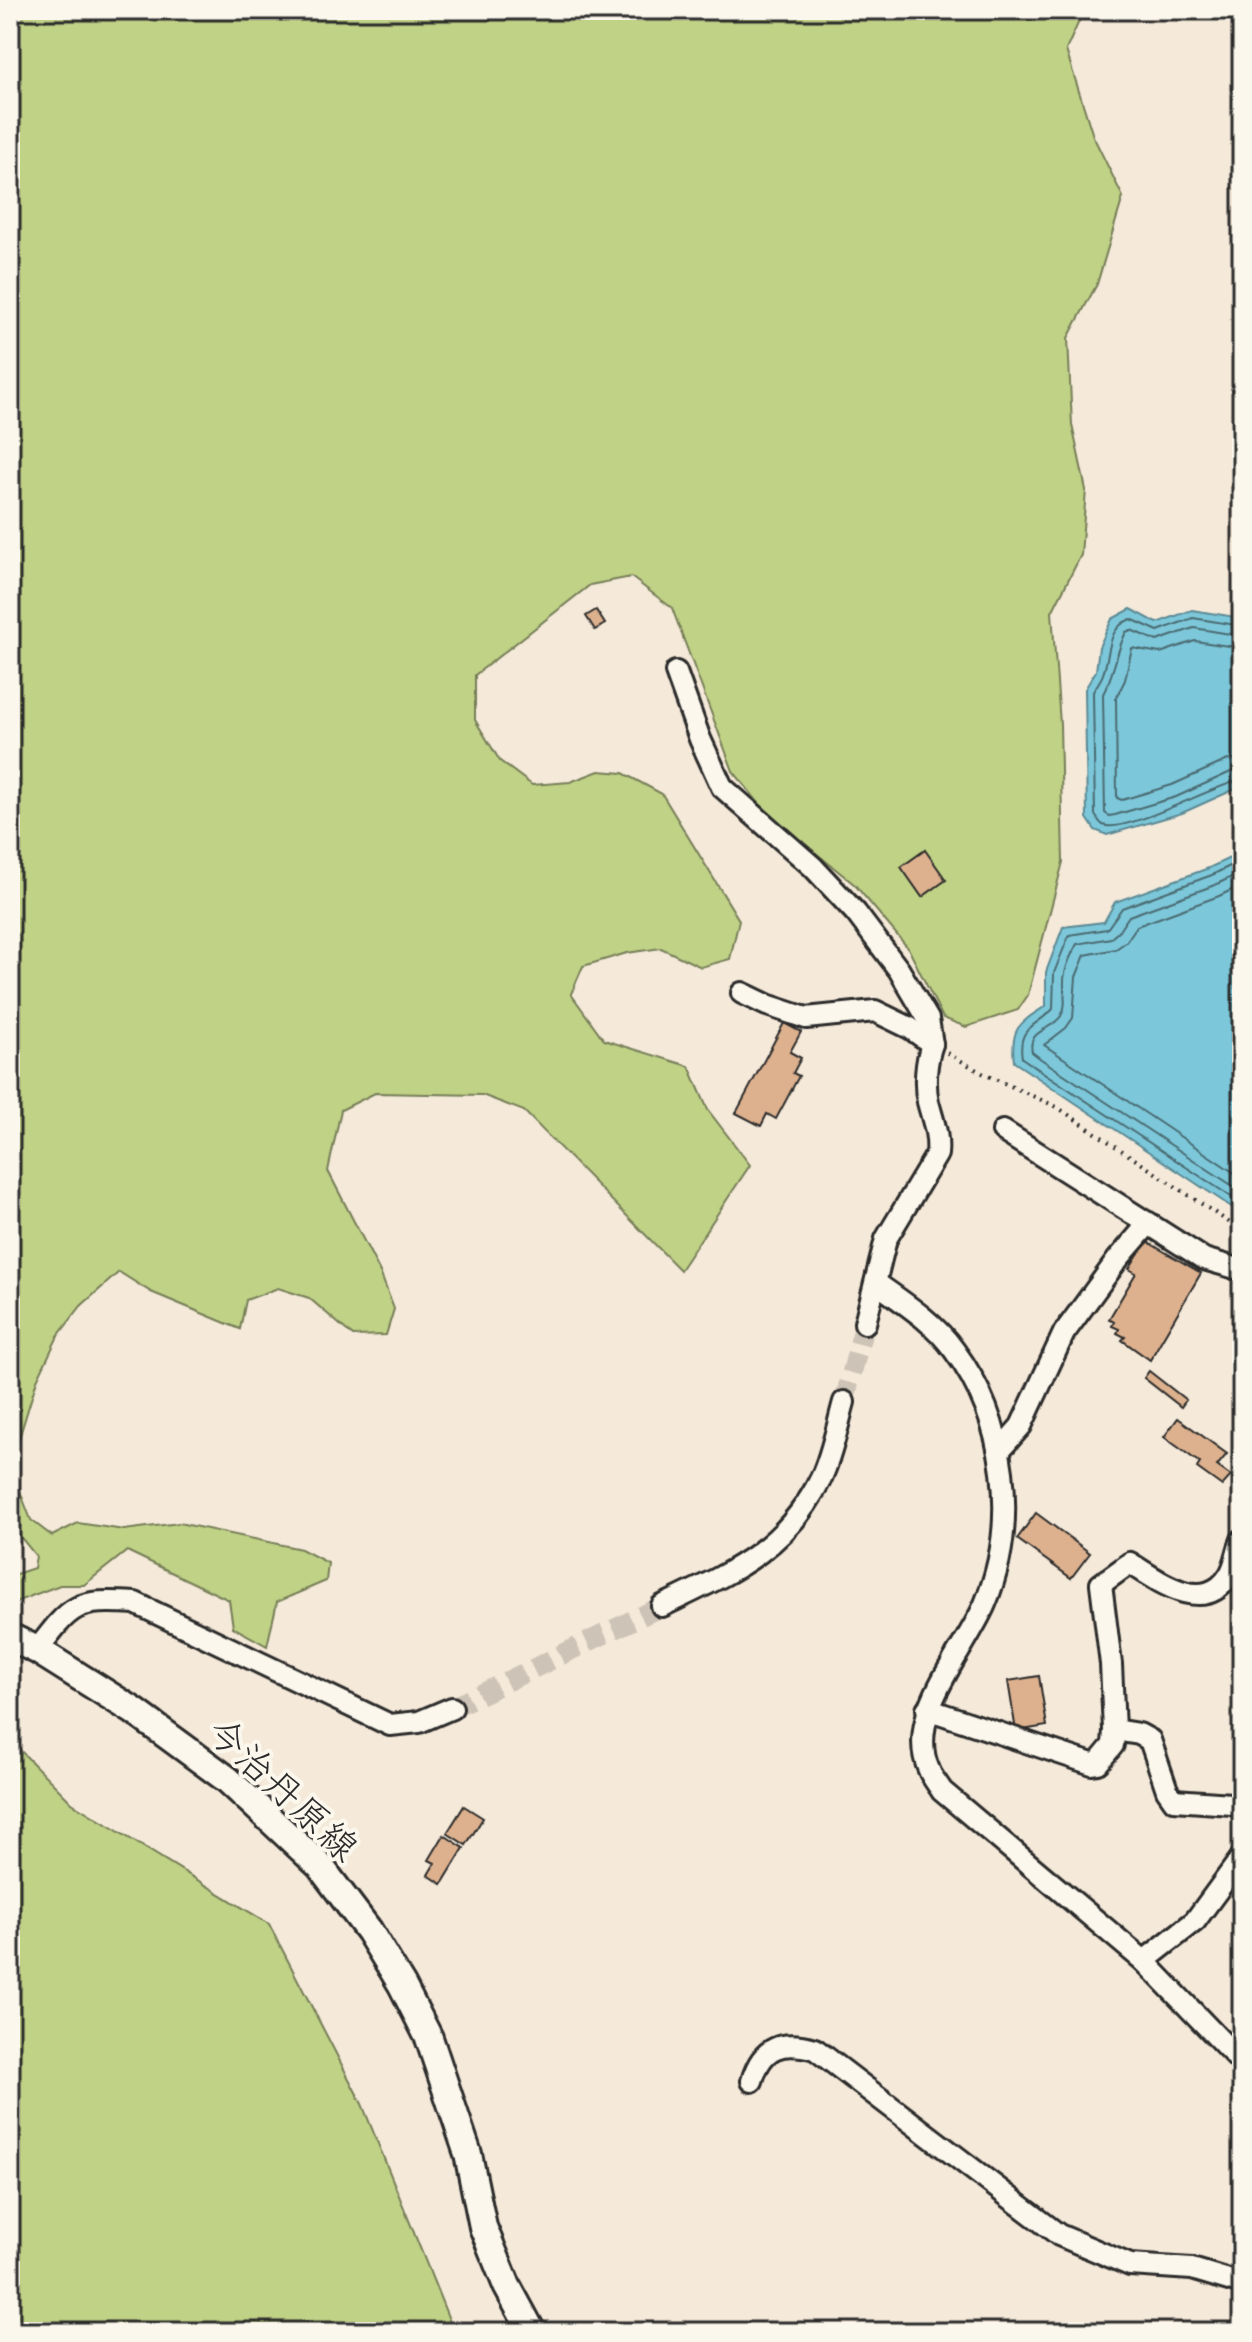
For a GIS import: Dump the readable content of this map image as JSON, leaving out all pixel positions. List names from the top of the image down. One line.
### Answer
{"streets":{"main road":["今治丹原線"]}}
